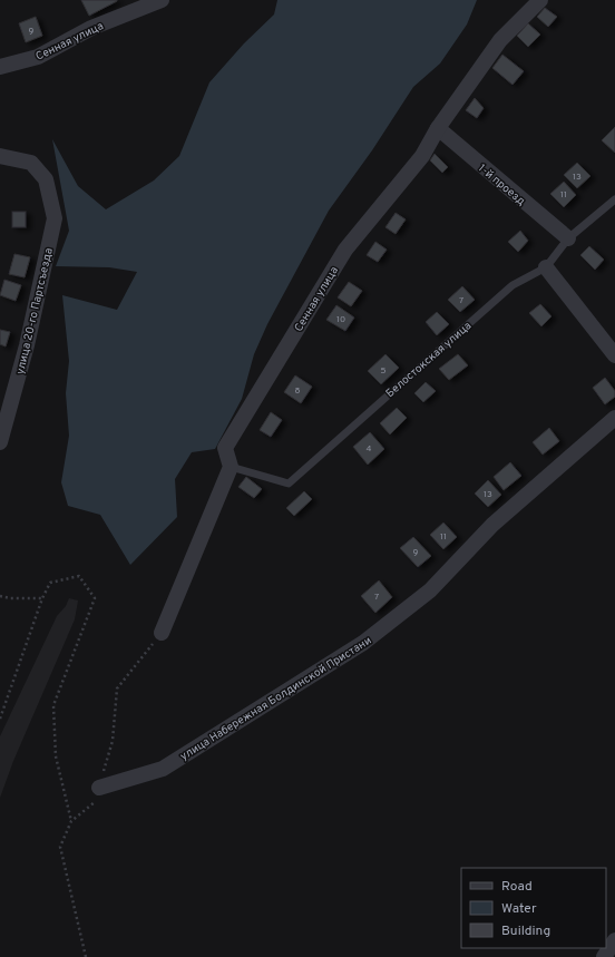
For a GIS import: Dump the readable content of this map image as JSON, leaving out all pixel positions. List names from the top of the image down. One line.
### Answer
{"streets":{"street":["Сенная улица","1-й проезд","улица 20-го Партсъезда","улица Набережная Болдинской Пристани"],"lane":["Белостокская улица"]},"crossings":[["Сенная улица","1-й проезд"],["Сенная улица","Белостокская улица"],["1-й проезд","Белостокская улица"]],"house_numbers":["9","13","11","7","10","5","8","4","13","11","9","7"],"legend":["Road","Water","Building"]}
